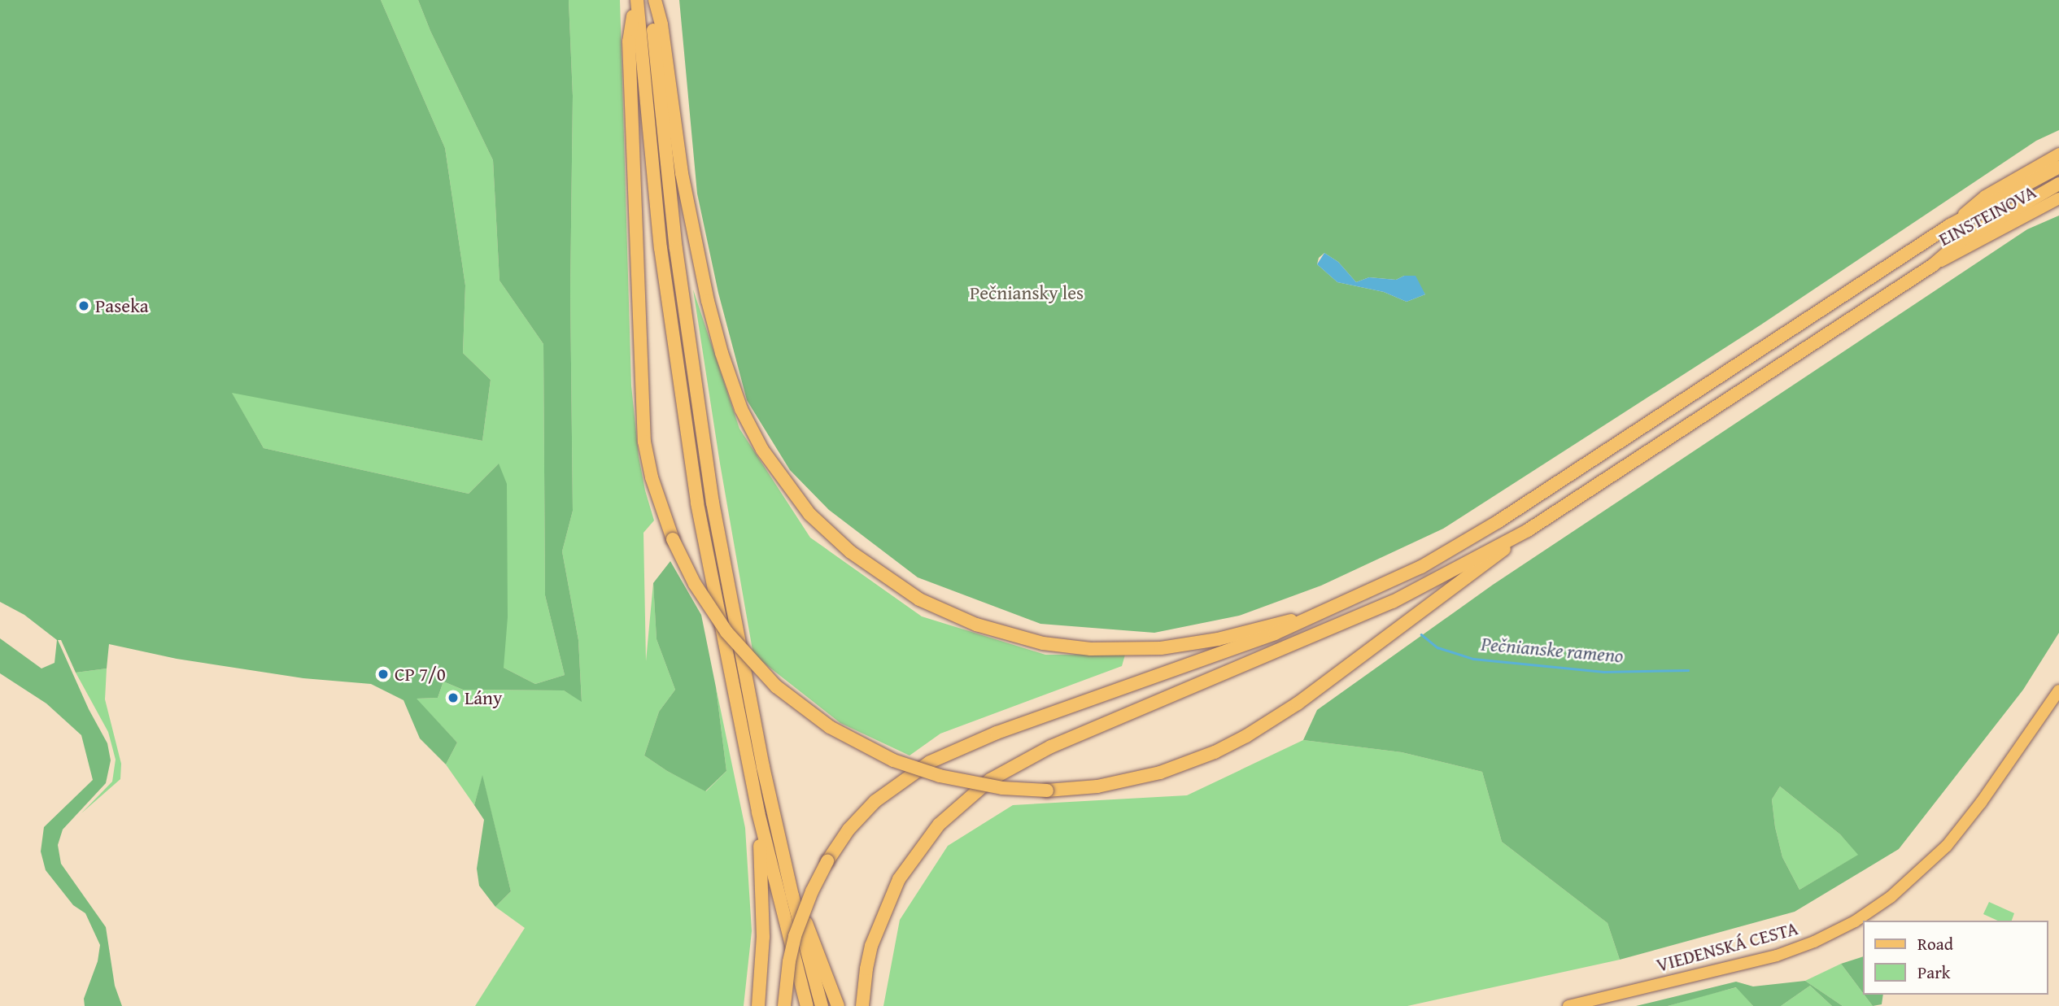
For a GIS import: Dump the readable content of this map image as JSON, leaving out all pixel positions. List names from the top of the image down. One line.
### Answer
{"streets":{"main road":["EINSTEINOVA","VIEDENSKÁ CESTA"]},"water":["Pečnianske rameno"],"parks":["Pečniansky les"],"places":["Paseka","CP 7/0","Lány"],"legend":["Road","Park"]}
